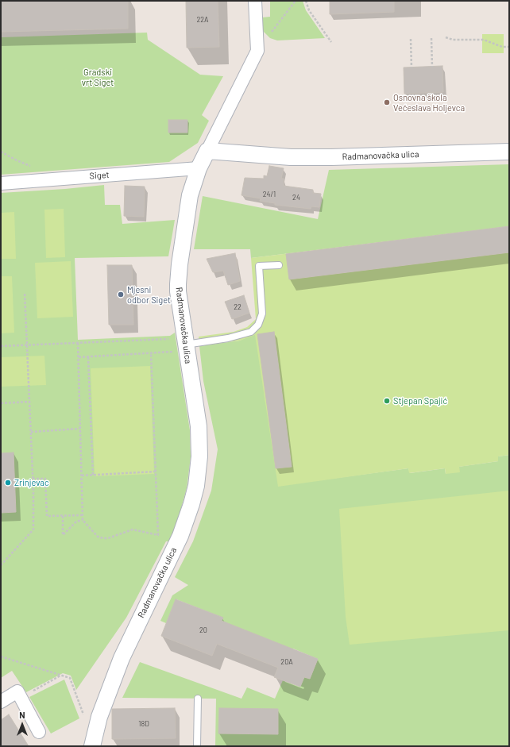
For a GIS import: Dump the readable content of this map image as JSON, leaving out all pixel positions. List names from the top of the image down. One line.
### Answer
{"streets":{"street":["Radmanovačka ulica","Siget"]},"crossings":[["Radmanovačka ulica","Siget"]],"parks":["Gradski vrt Siget"],"places":["Osnovna škola Većeslava Holjevca","Mjesni odbor Siget","Stjepan Spajić","Zrinjevac"],"house_numbers":["22A","24/1","24","22","20","20A","18D"],"north":"top"}
